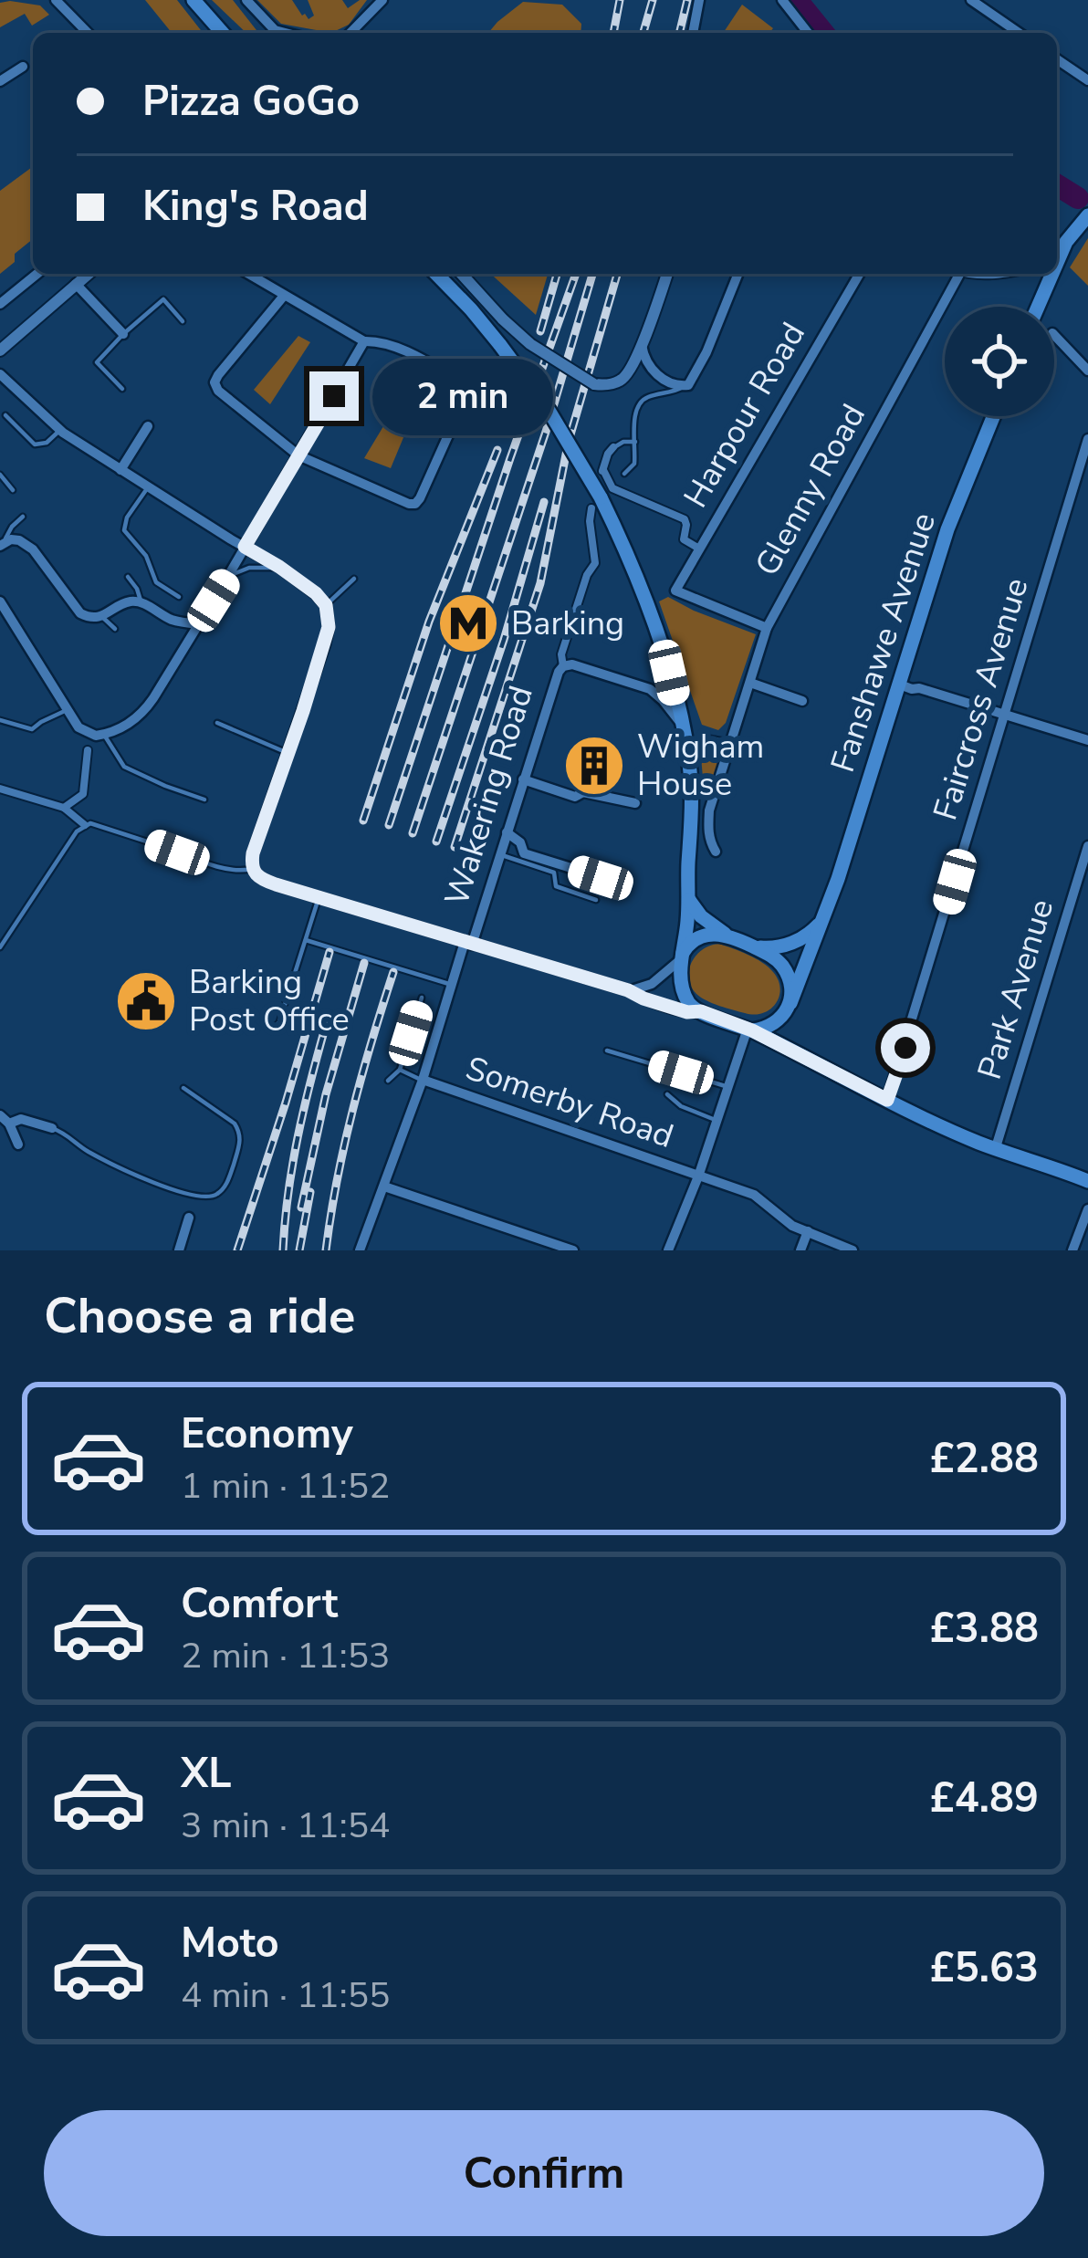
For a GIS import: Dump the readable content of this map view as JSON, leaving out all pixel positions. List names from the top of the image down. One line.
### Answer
{"streets":{"main road":["Fanshawe Avenue"],"street":["Harpour Road","Glenny Road","Faircross Avenue","Wakering Road","Park Avenue","Somerby Road"]},"crossings":[["Harpour Road","Glenny Road"],["Wakering Road","Somerby Road"]],"places":{"metro station":["Barking"],"building":["Wigham House"],"public building":["Barking Post Office"]},"page":{"banner":["Pizza GoGo","King's Road"],"bubble":"2 min","heading":"Choose a ride","list":[{"name":"Economy","note":"1 min · 11:52","value":"£2.88"},{"name":"Comfort","note":"2 min · 11:53","value":"£3.88"},{"name":"XL","note":"3 min · 11:54","value":"£4.89"},{"name":"Moto","note":"4 min · 11:55","value":"£5.63"}],"buttons":"Confirm"}}
